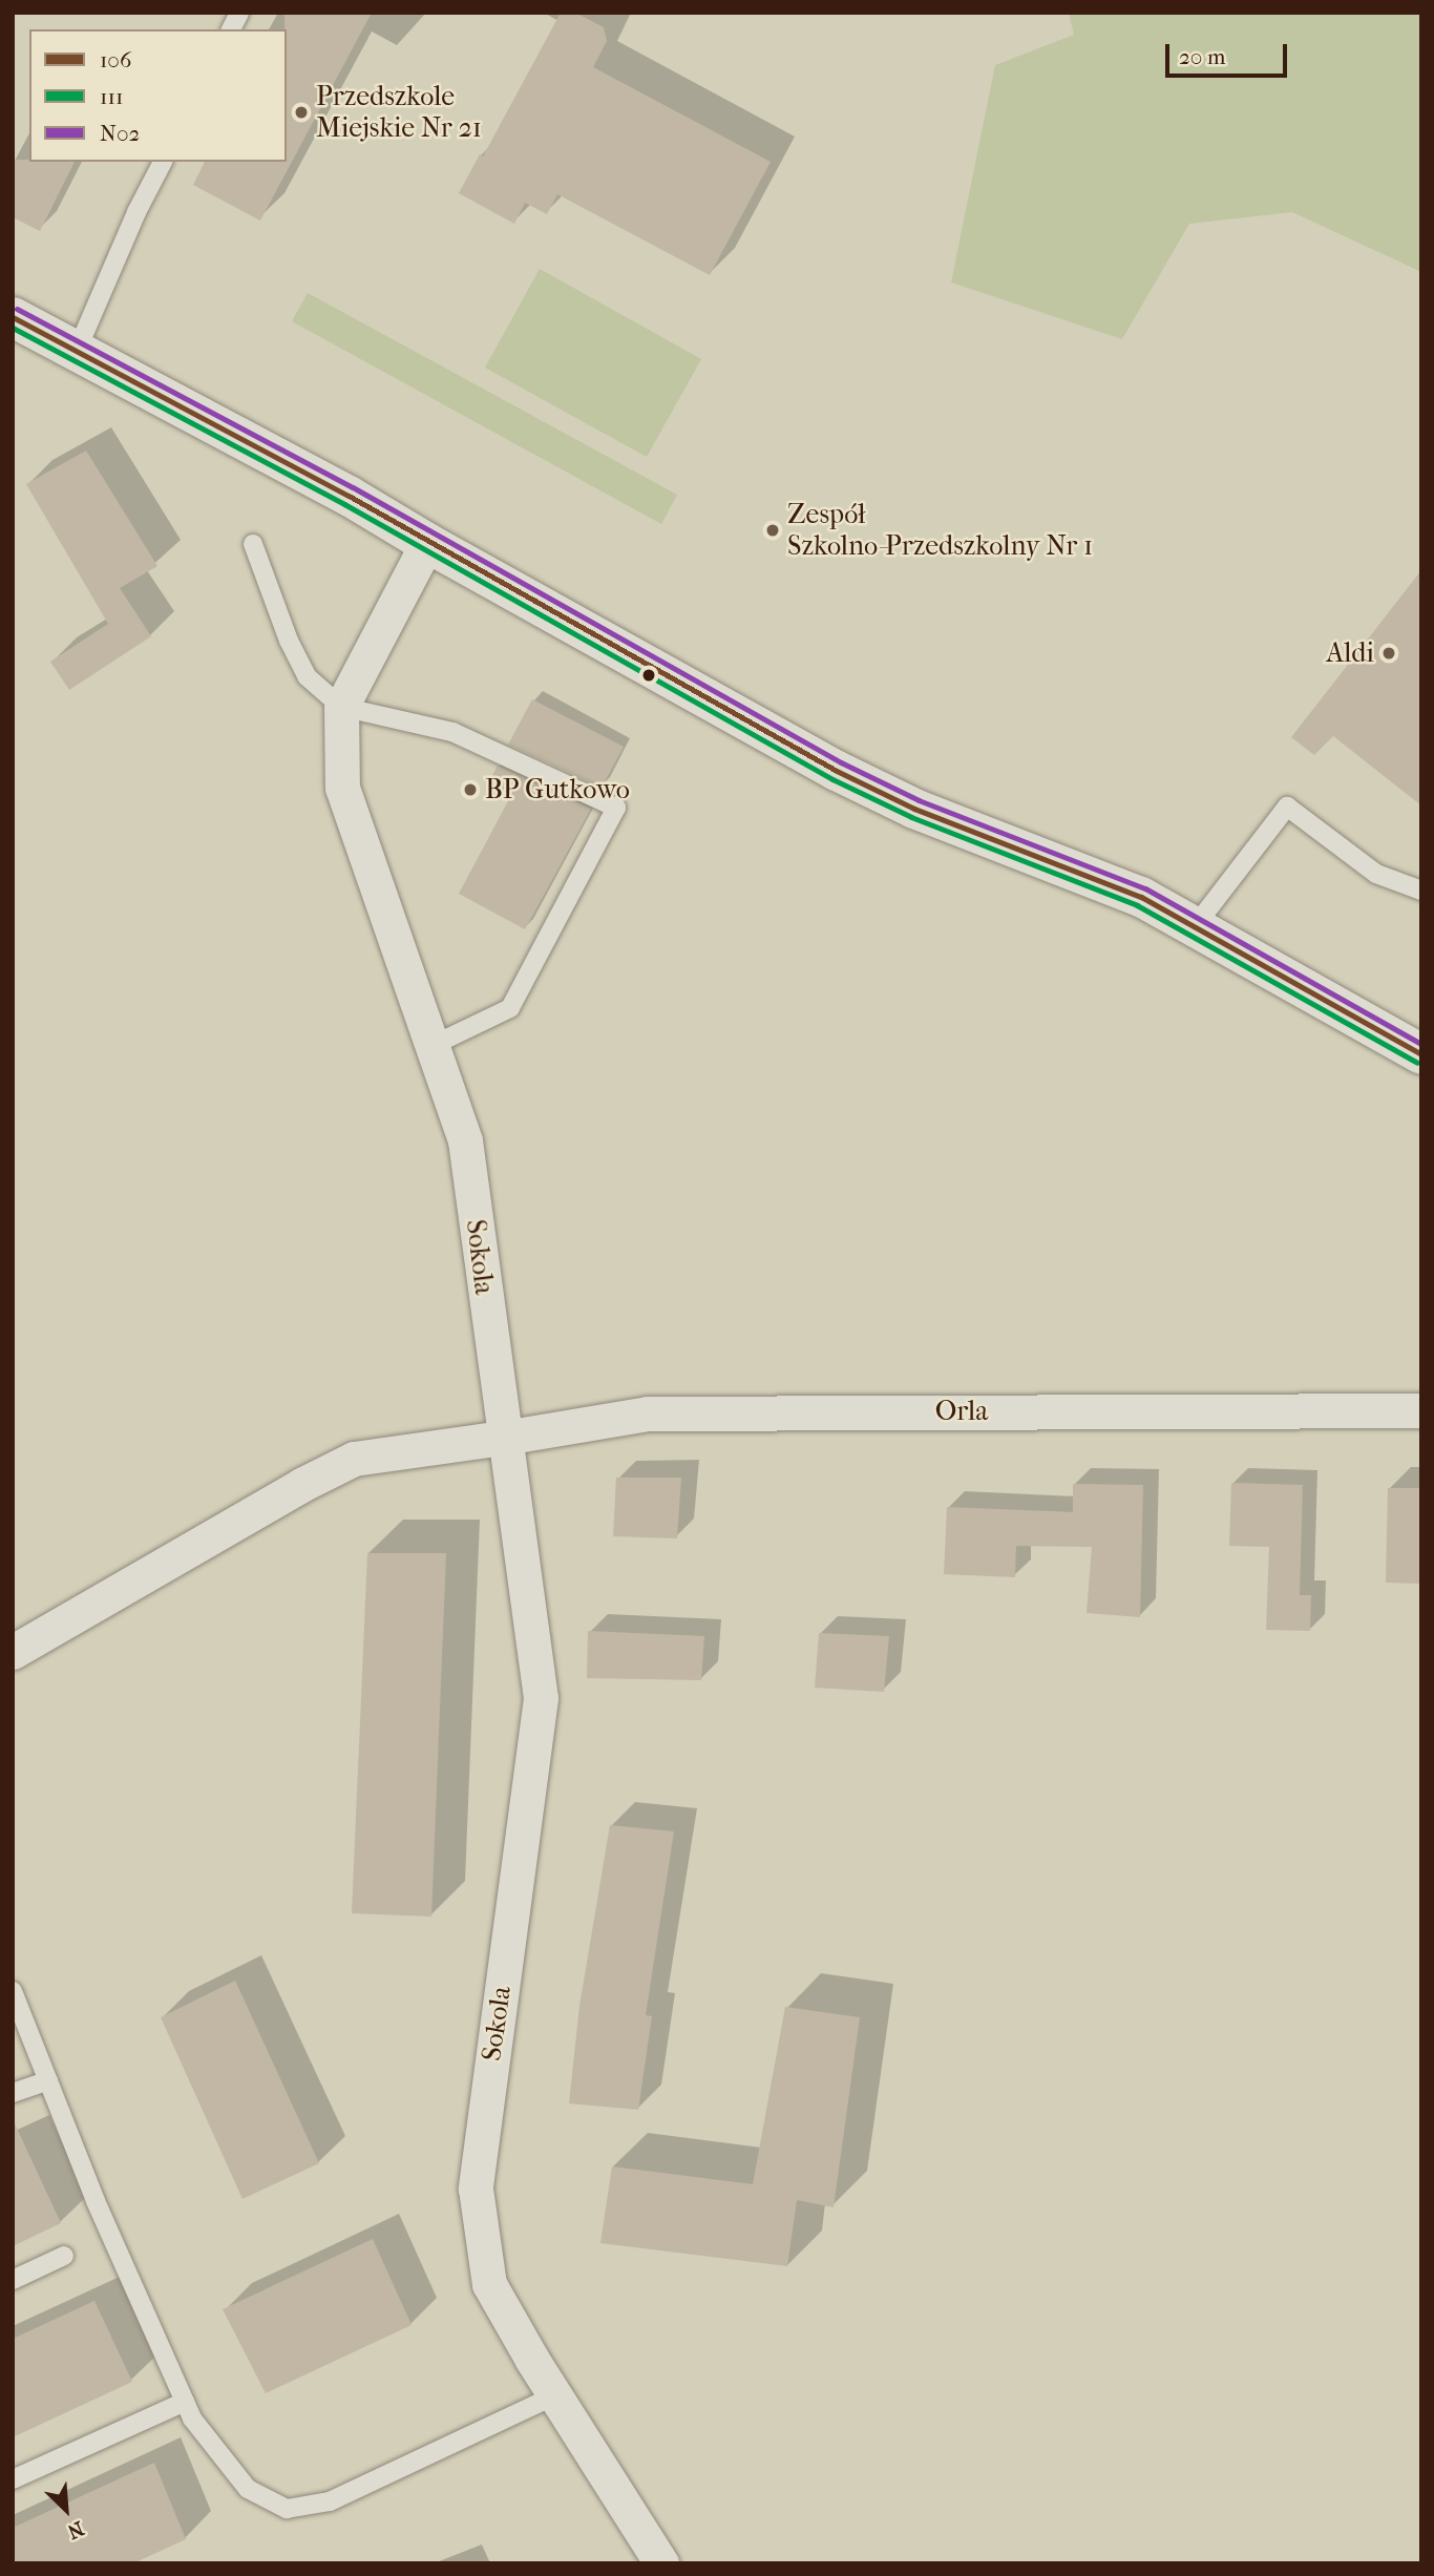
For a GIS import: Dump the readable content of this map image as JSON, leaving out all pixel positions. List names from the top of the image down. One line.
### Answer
{"streets":{"street":["Sokola","Orla"]},"crossings":[["Sokola","Orla"]],"places":["Przedszkole Miejskie Nr 21","Zespół Szkolno-Przedszkolny Nr 1","Aldi","BP Gutkowo"],"lines":["transit line N02","transit line 106","transit line 111"],"legend":["106","111","N02"],"scale_bar":"20 m","north":"bottom right"}
